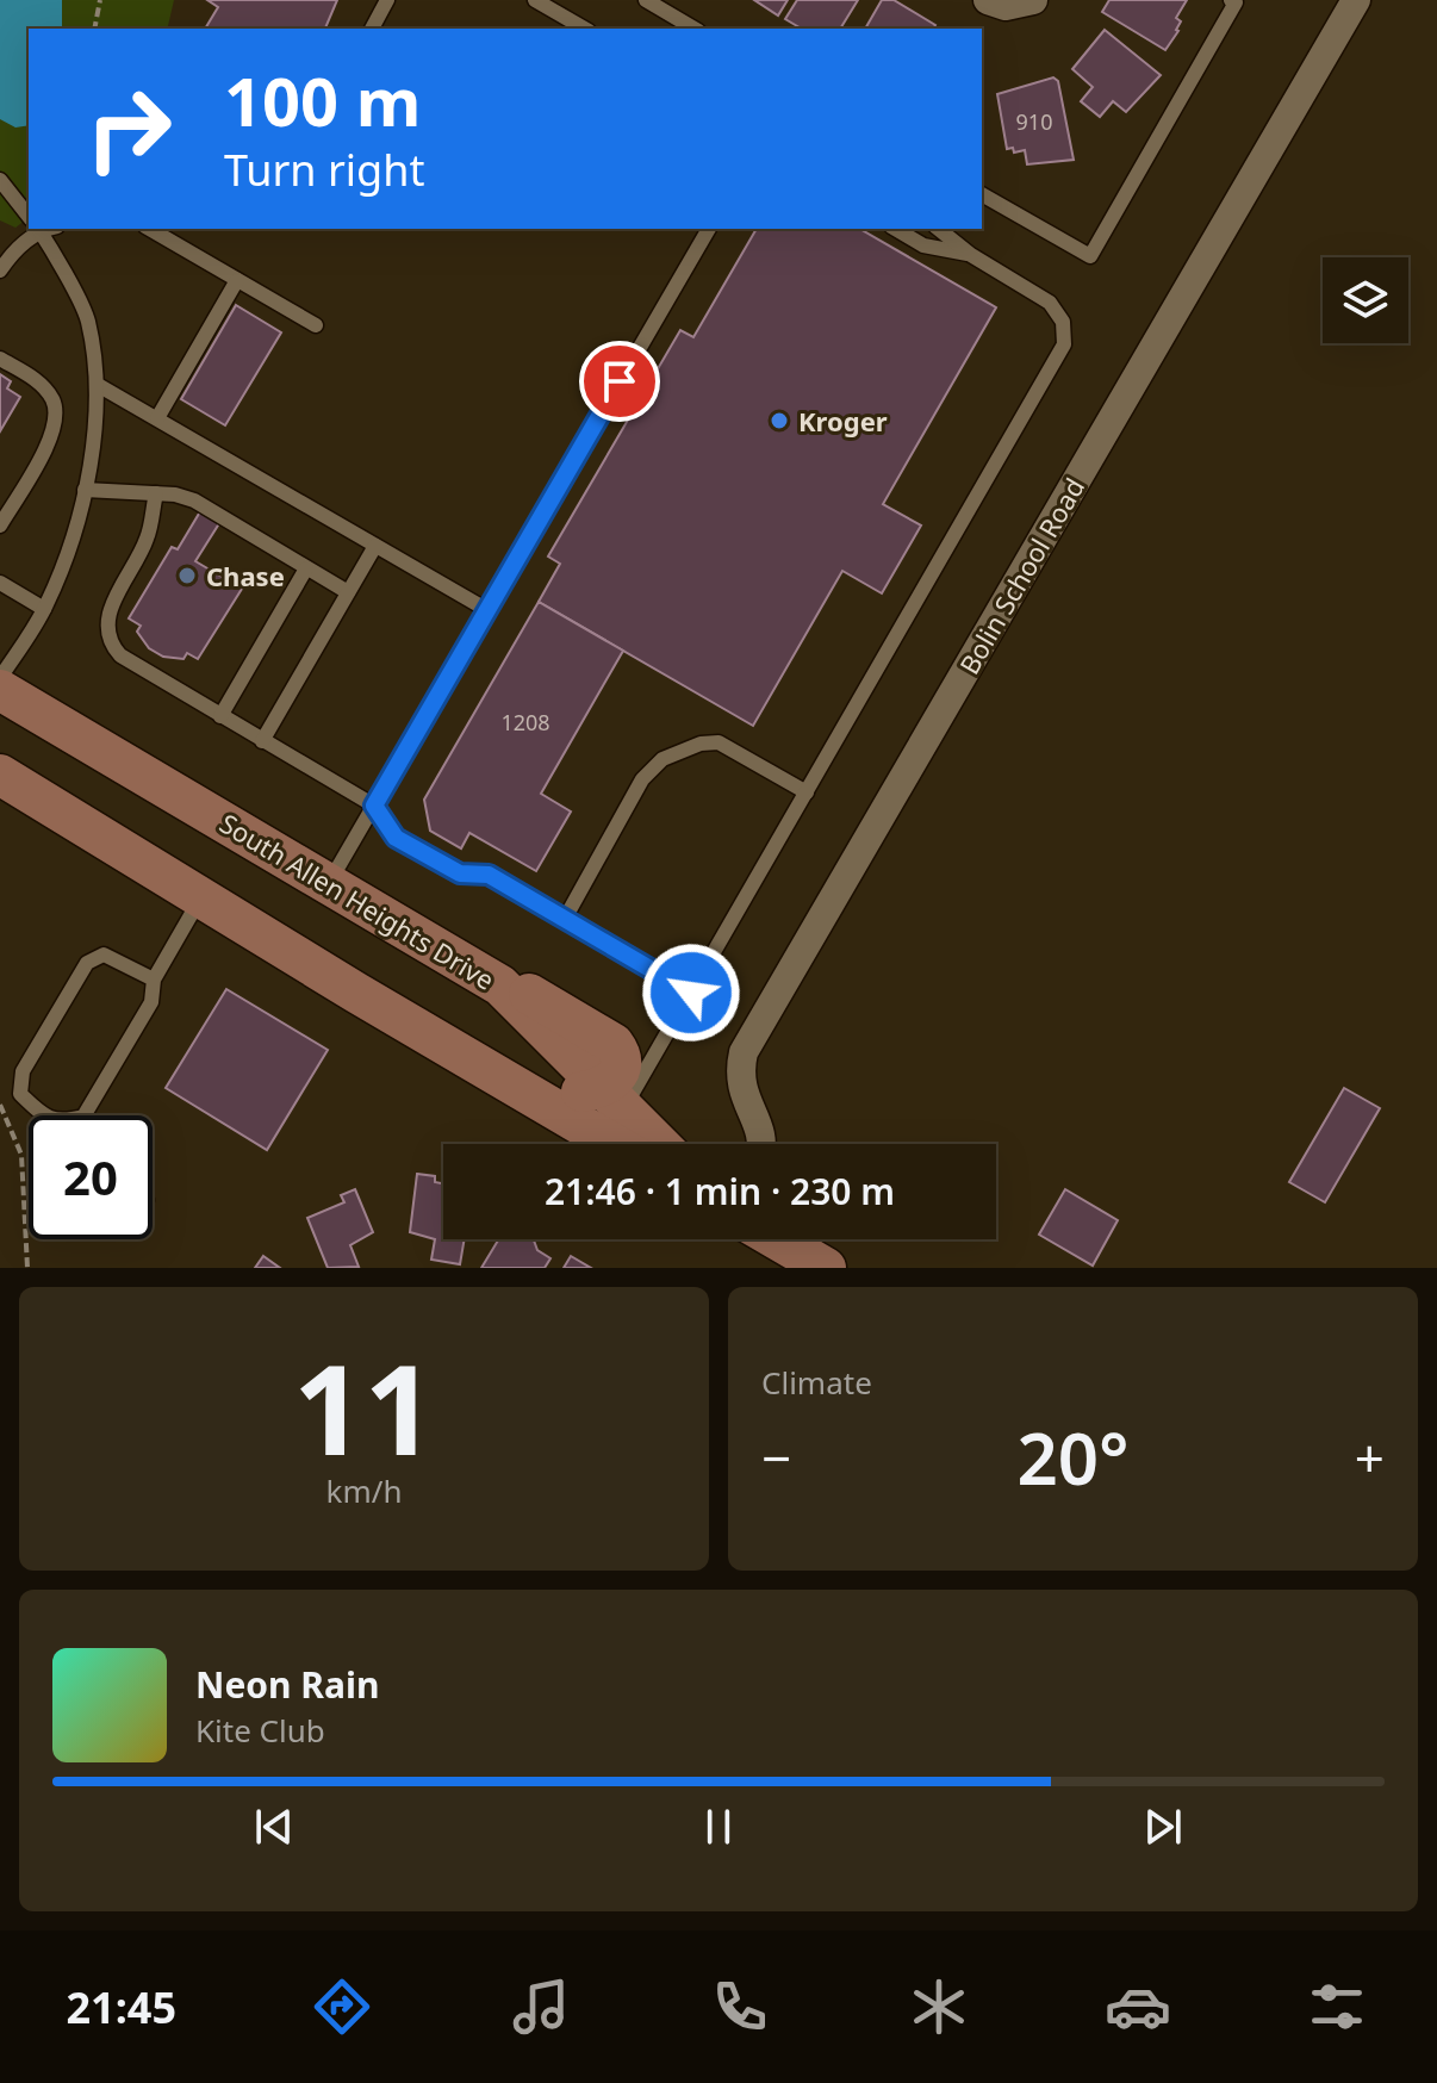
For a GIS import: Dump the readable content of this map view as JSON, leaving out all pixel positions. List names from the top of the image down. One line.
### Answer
{"streets":{"main road":["South Allen Heights Drive"],"street":["Bolin School Road"]},"places":["Kroger","Chase"],"house_numbers":["910","1208"],"page":{"turn":["100 m","Turn right"],"limit":"20","trip":"21:46 · 1 min · 230 m","tile":[["11","km/h"],"Climate"],"heat":["−","20°","+"],"song":["Neon Rain","Kite Club"],"tabs":"21:45"}}
